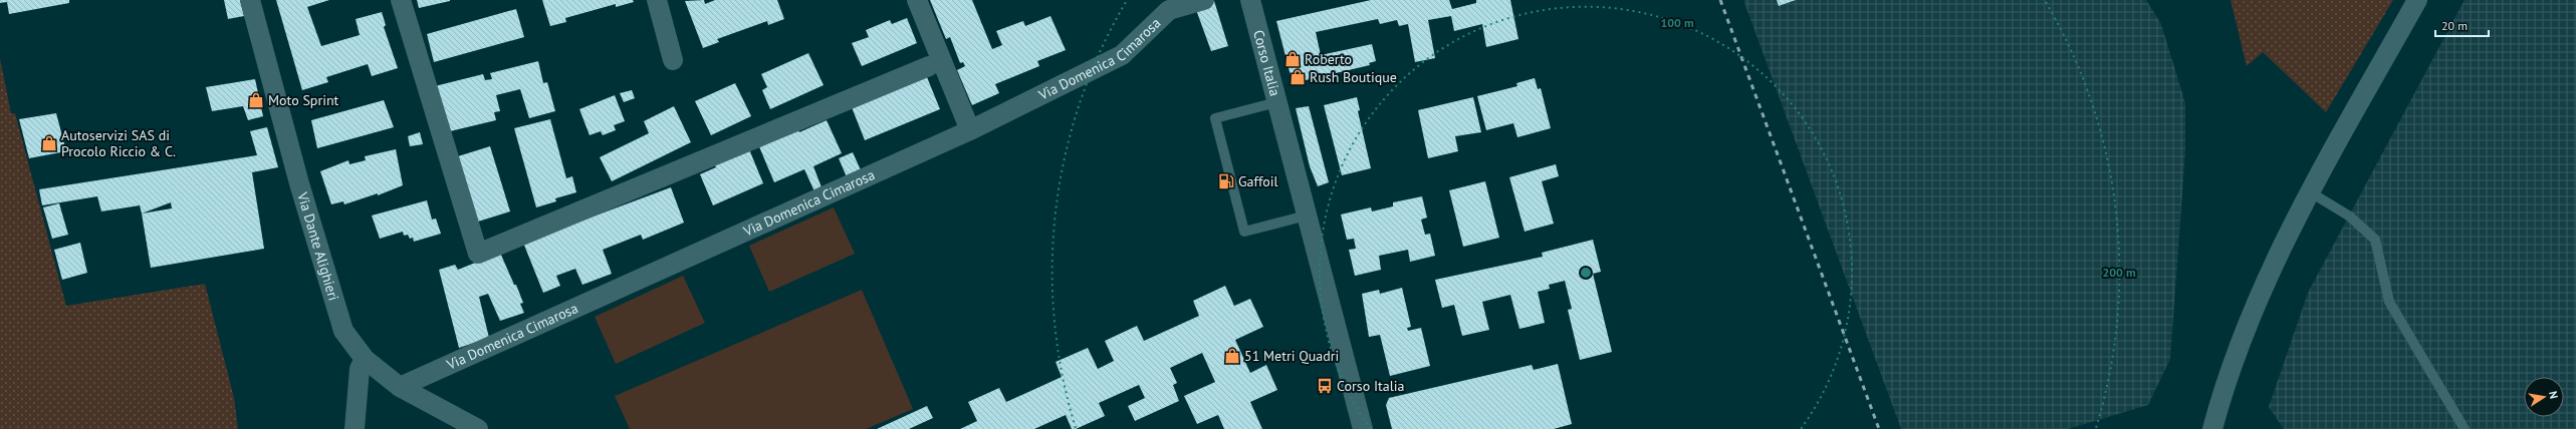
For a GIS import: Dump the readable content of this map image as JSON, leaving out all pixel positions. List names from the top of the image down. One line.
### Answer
{"streets":{"street":["Via Domenica Cimarosa","Corso Italia","Via Dante Alighieri"]},"crossings":[["Via Domenica Cimarosa","Via Dante Alighieri"]],"places":{"shop":["Roberto","Rush Boutique","Moto Sprint","Autoservizi SAS di Procolo Riccio & C.","51 Metri Quadri"],"fuel station":["Gaffoil"],"bus stop":["Corso Italia"]},"scale_bar":"20 m","north":"right","rings":["100 m","200 m"]}
